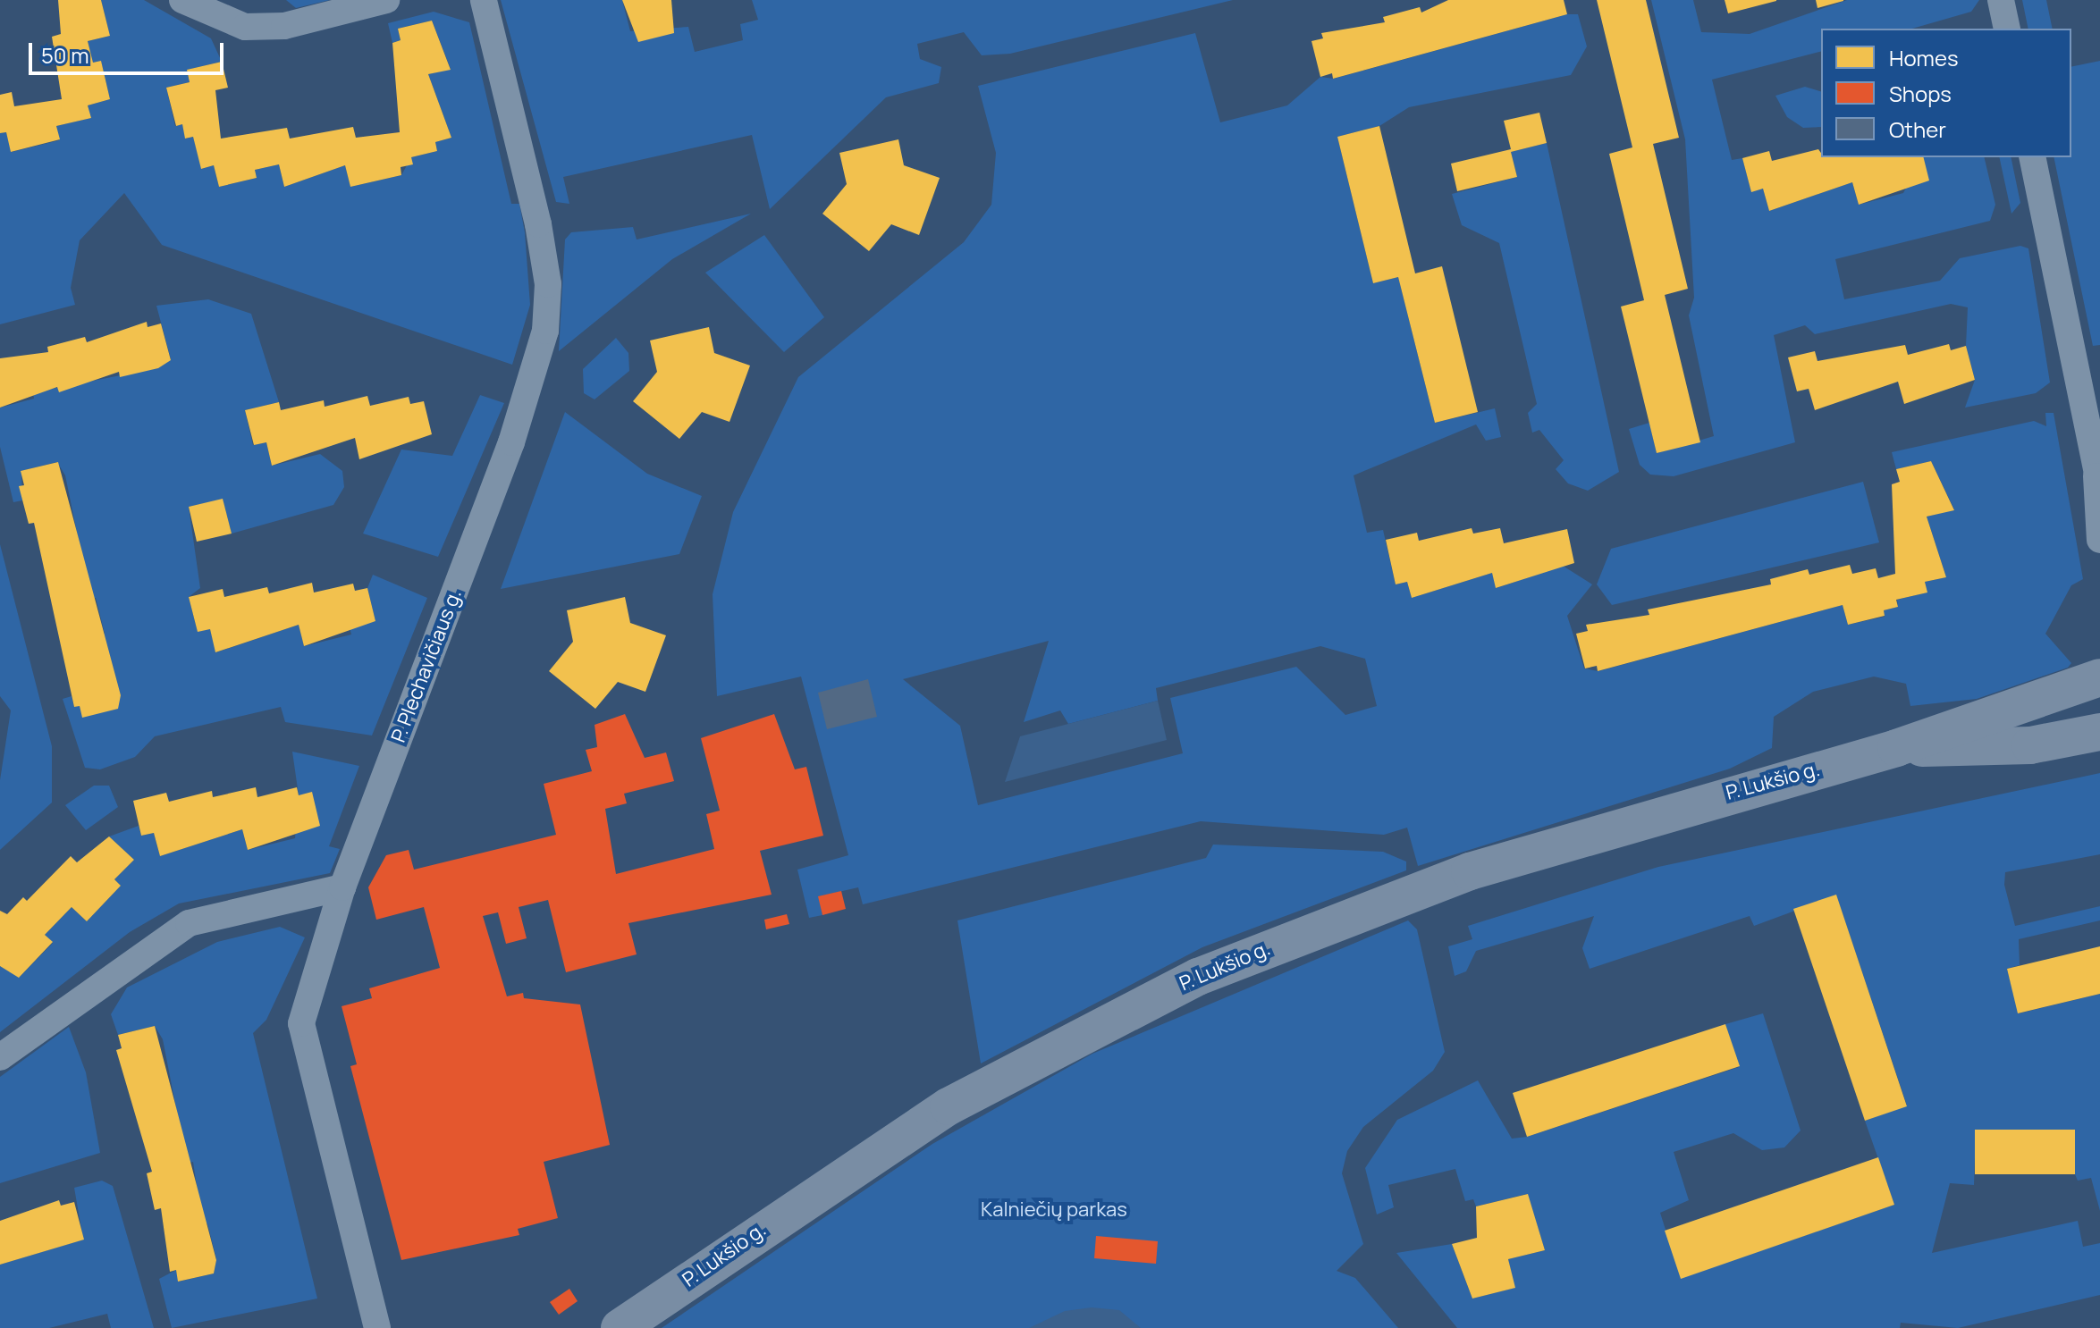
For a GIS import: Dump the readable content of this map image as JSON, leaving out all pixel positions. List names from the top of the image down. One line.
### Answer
{"streets":{"main road":["P. Lukšio g."],"street":["P. Plechavičiaus g."]},"parks":["Kalniečių parkas"],"legend":["Homes","Shops","Other"],"scale_bar":"50 m"}
